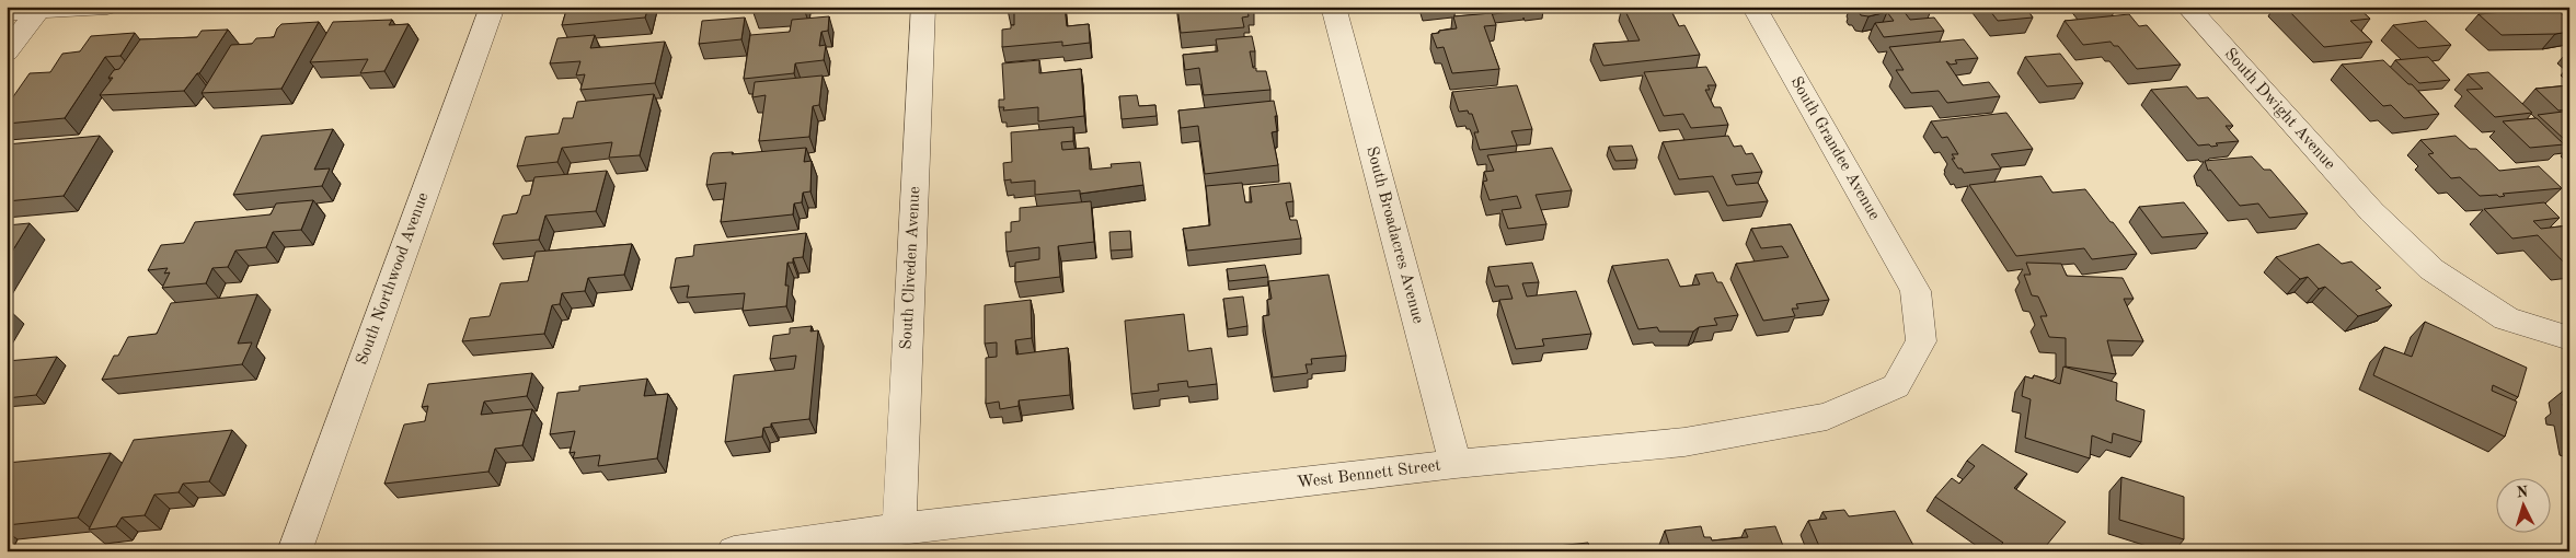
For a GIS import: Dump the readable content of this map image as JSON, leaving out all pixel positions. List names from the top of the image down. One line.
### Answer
{"streets":{"street":["South Dwight Avenue","South Grandee Avenue","South Broadacres Avenue","South Cliveden Avenue","South Northwood Avenue","West Bennett Street"]},"crossings":[["South Grandee Avenue","West Bennett Street"],["South Broadacres Avenue","West Bennett Street"],["South Cliveden Avenue","West Bennett Street"]],"north":"top"}
